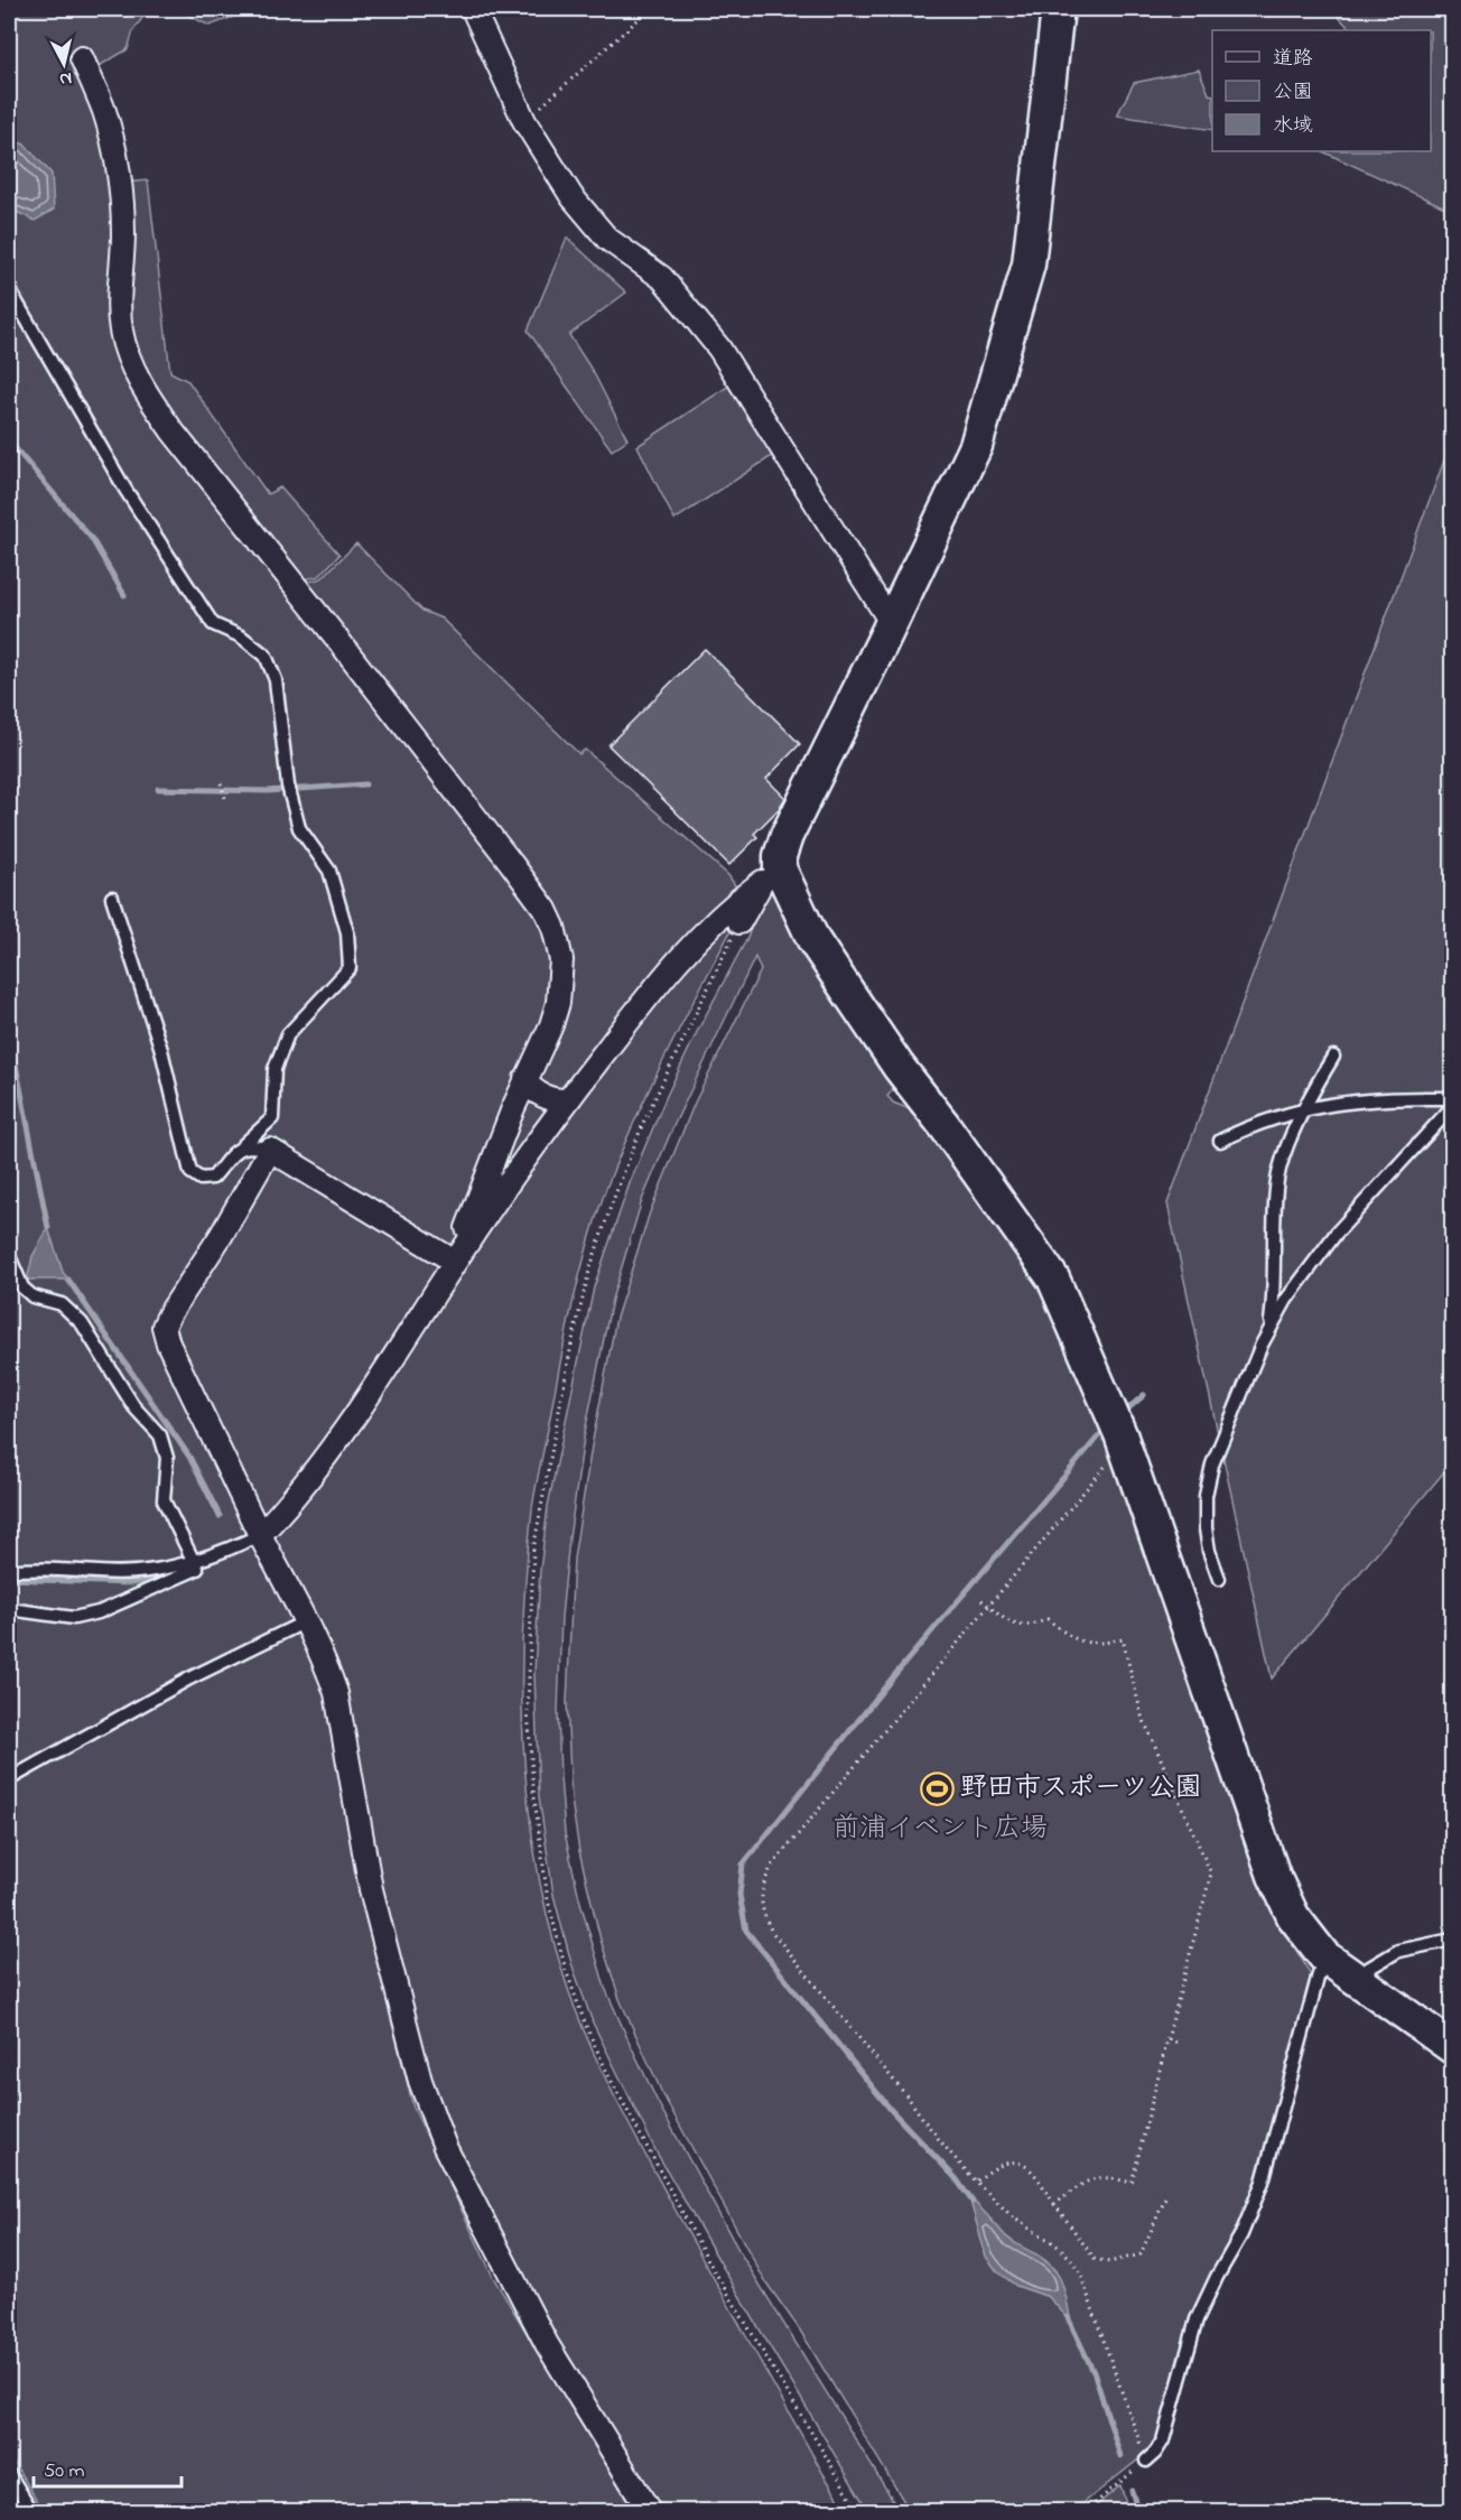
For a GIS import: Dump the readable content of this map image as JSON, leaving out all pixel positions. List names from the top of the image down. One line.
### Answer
{"parks":["前浦イベント広場"],"places":{"sports":["野田市スポーツ公園"]},"legend":["道路","公園","水域"],"scale_bar":"50 m","north":"bottom"}
